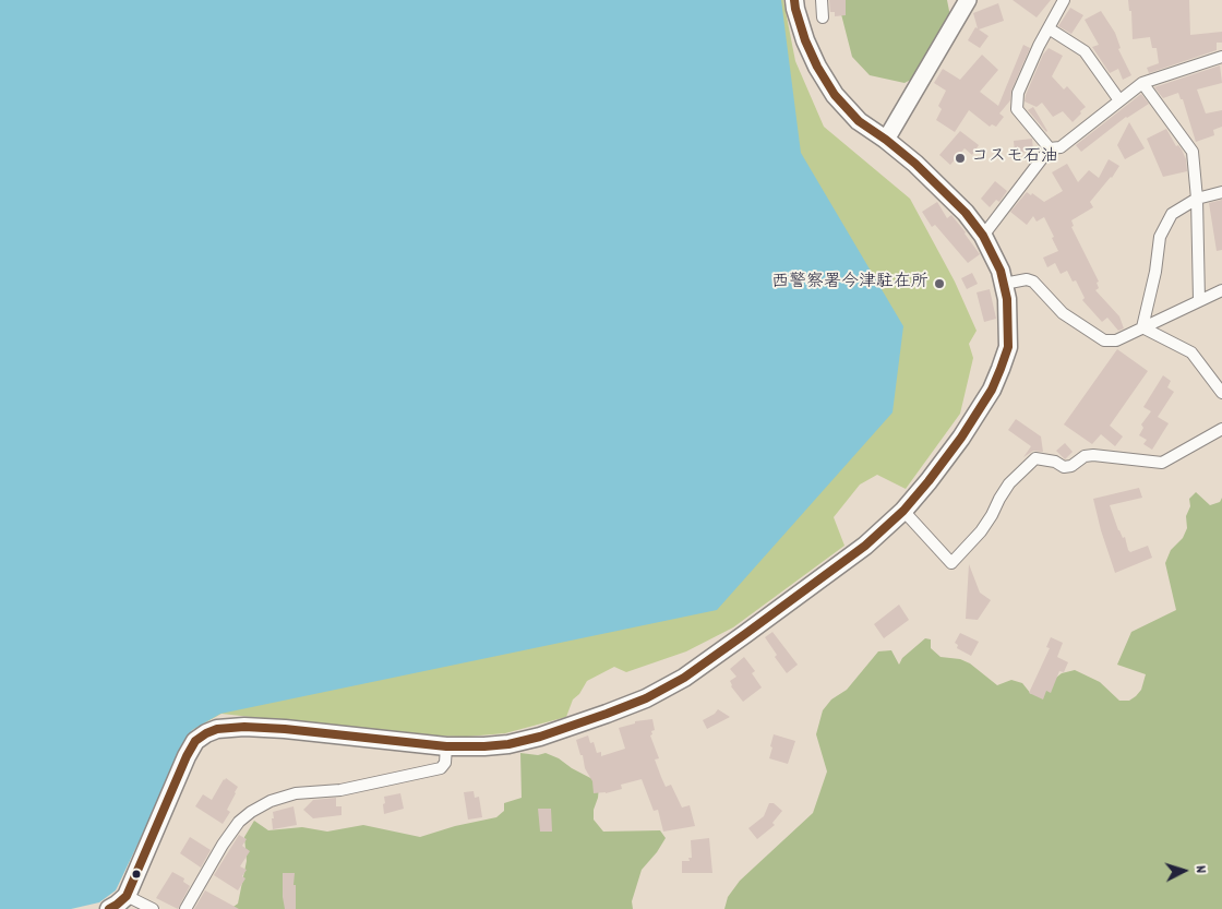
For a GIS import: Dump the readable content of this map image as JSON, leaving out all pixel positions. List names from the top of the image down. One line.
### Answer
{"places":["コスモ石油","西警察署今津駐在所"],"north":"right"}
